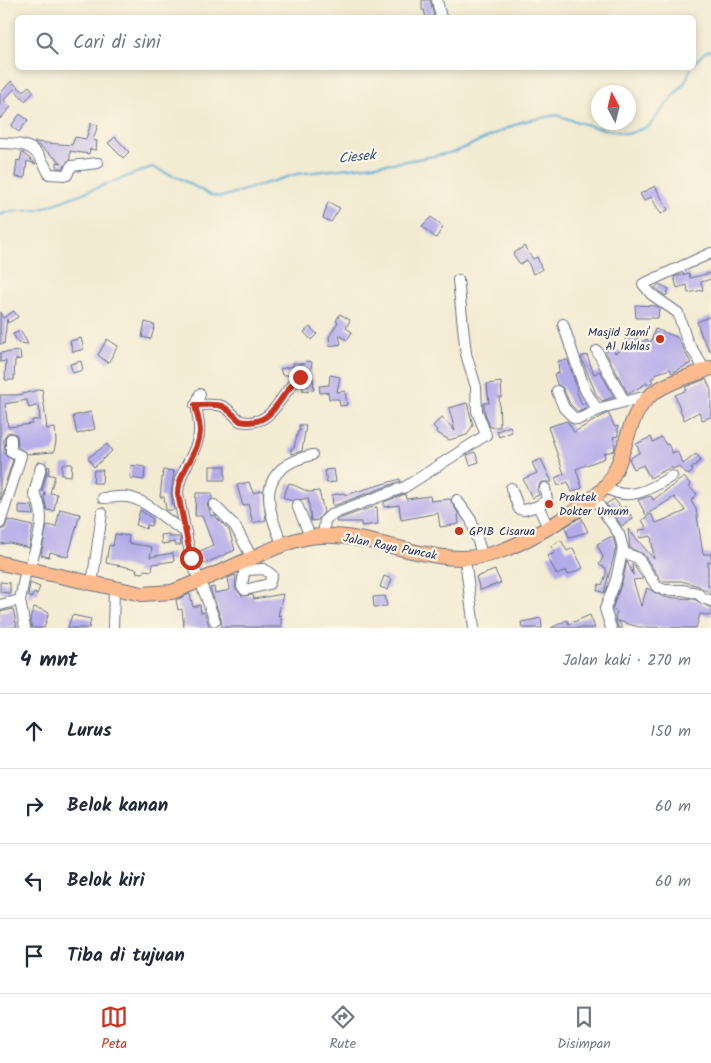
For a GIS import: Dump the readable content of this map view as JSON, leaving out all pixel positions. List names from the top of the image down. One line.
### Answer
{"streets":{"highway":["Jalan Raya Puncak"]},"water":["Ciesek"],"places":["Masjid Jami' Al Ikhlas","Praktek Dokter Umum","GPIB Cisarua"],"north":"top","page":{"search":"Cari di sini","heading":["4 mnt","Jalan kaki · 270 m"],"list":[["Lurus","150 m"],["Belok kanan","60 m"],["Belok kiri","60 m"],"Tiba di tujuan"],"nav":["Peta","Rute","Disimpan"]}}
